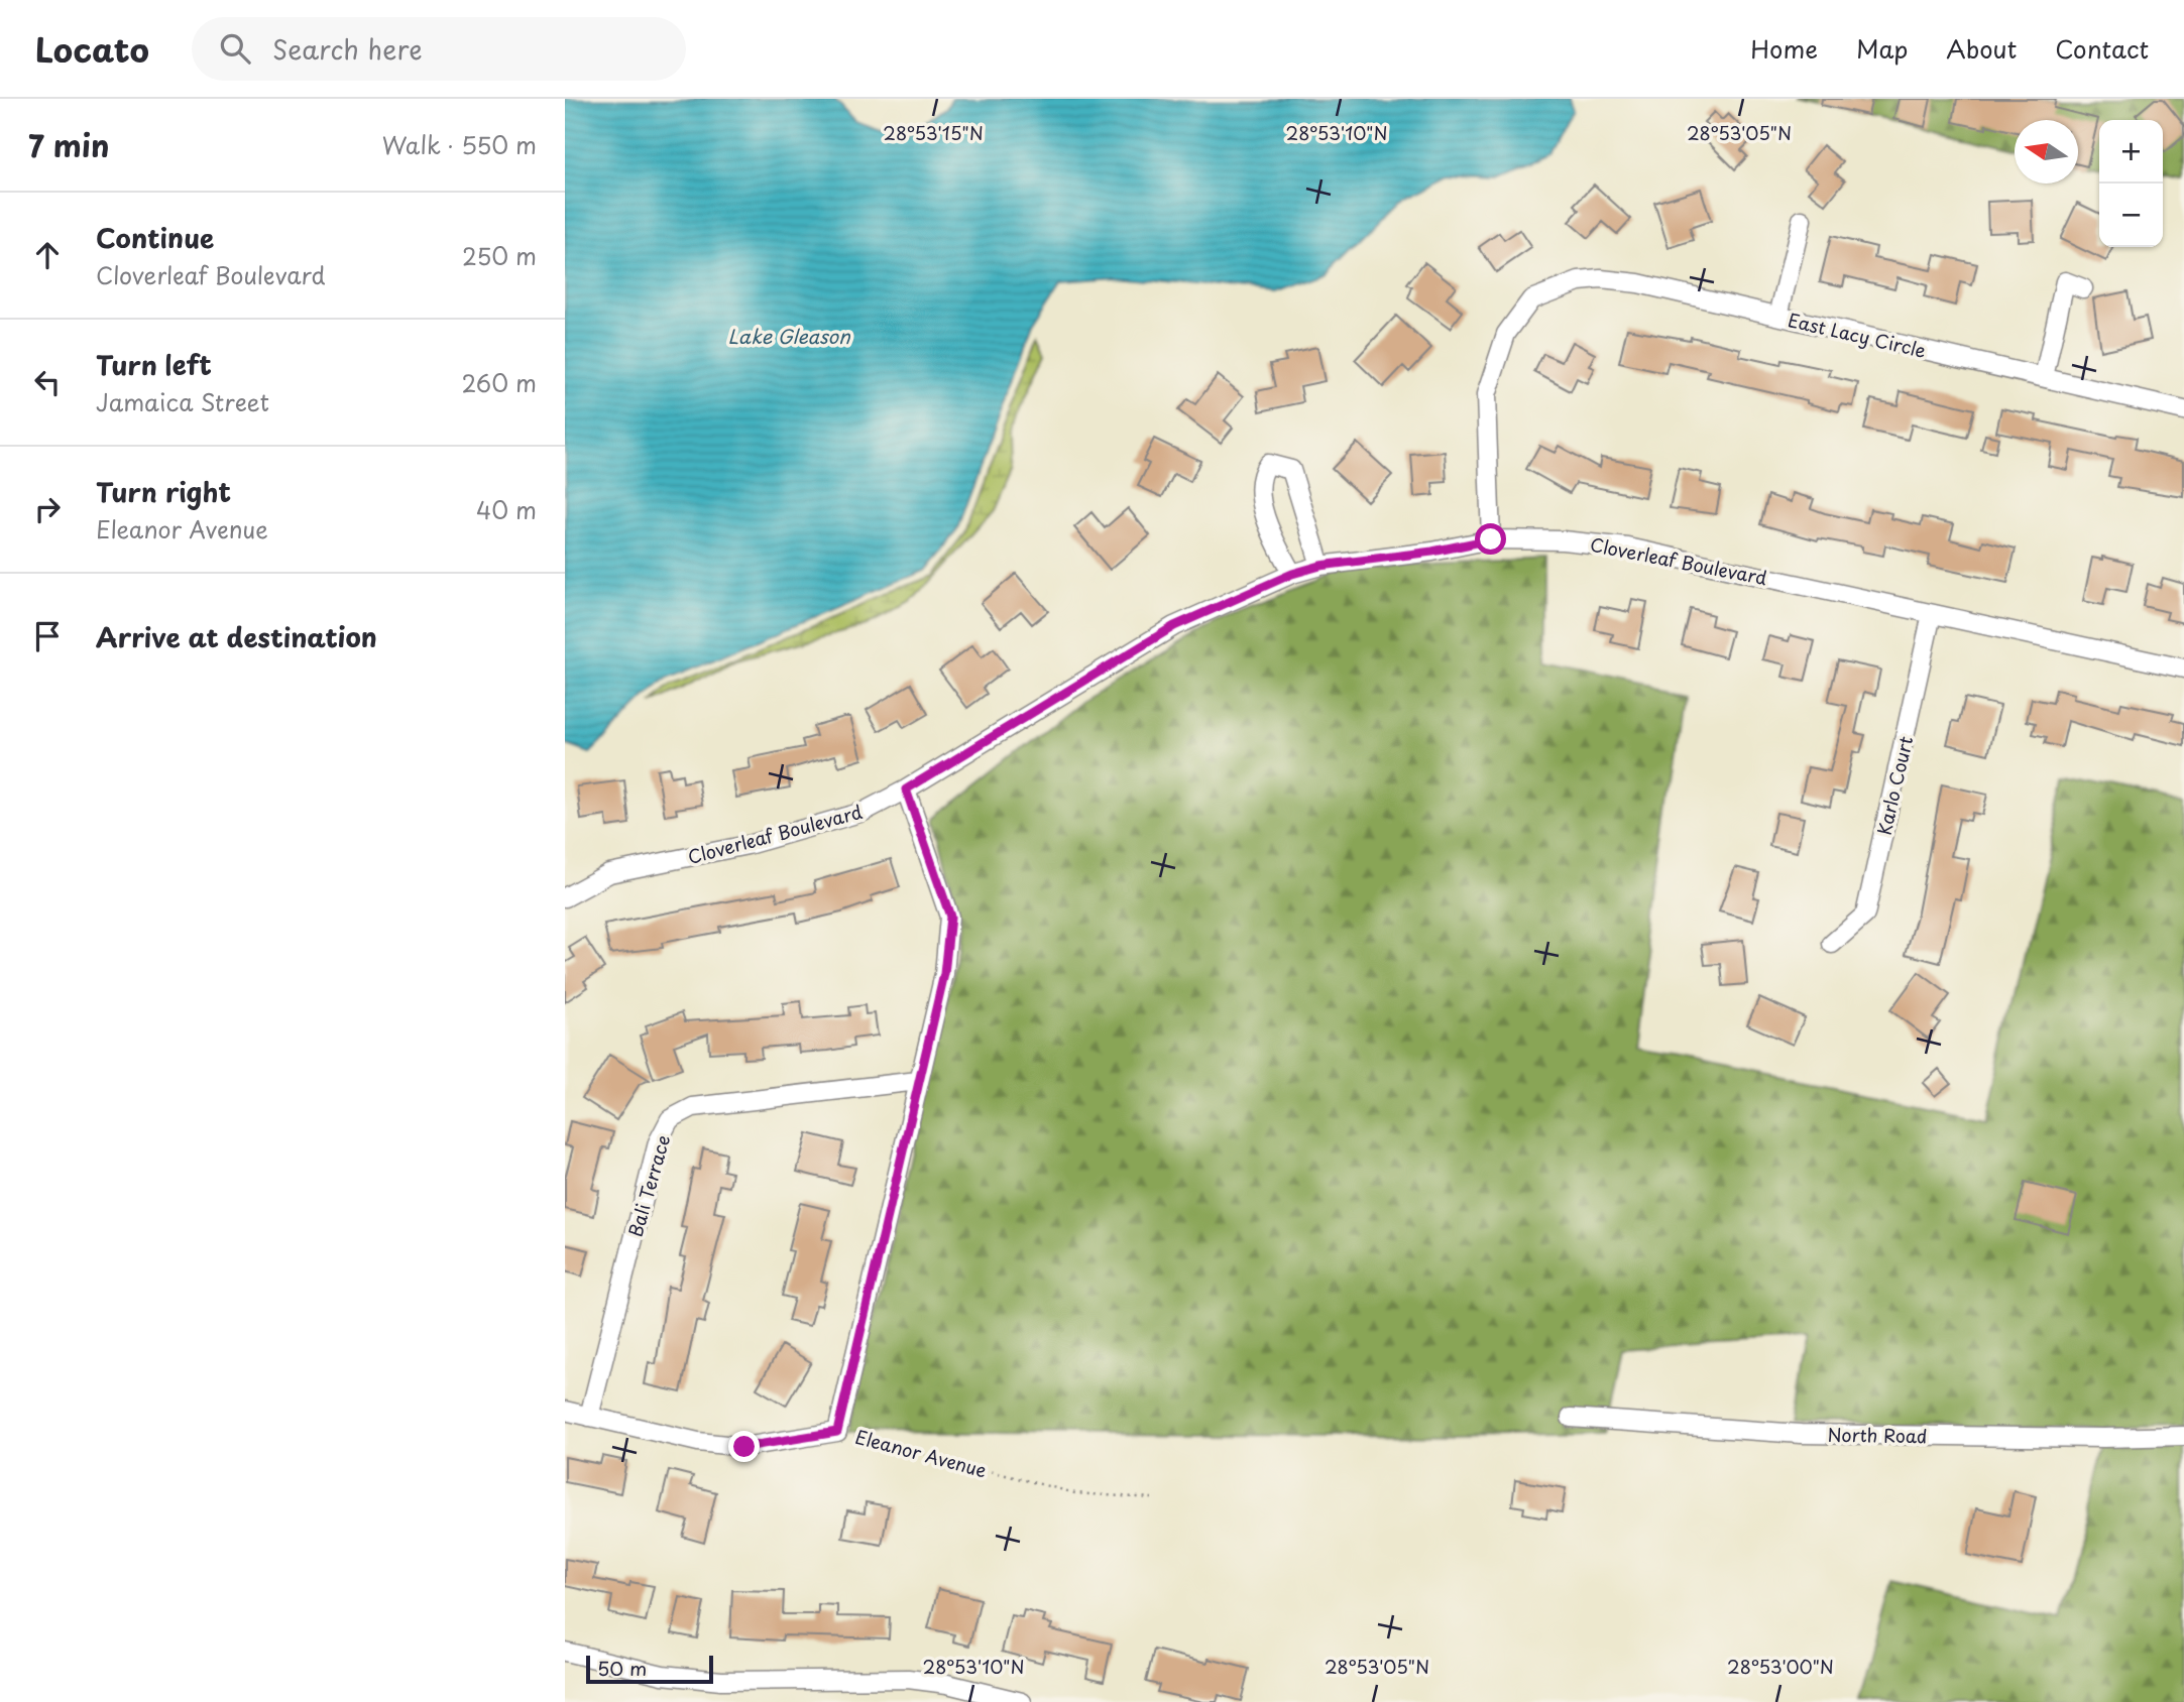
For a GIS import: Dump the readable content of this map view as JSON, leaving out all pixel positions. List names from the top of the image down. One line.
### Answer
{"streets":{"street":["East Lacy Circle","Cloverleaf Boulevard","Karlo Court","Bali Terrace","North Road","Eleanor Avenue"]},"crossings":[["East Lacy Circle","Cloverleaf Boulevard"],["Cloverleaf Boulevard","Karlo Court"],["Bali Terrace","Eleanor Avenue"]],"water":["Lake Gleason"],"scale_bar":"50 m","north":"left","page":{"header":"Locato","search":"Search here","nav":["Home","Map","About","Contact"],"heading":["7 min","Walk · 550 m"],"map_buttons":["+","−"],"list":[["Continue","Cloverleaf Boulevard","250 m"],["Turn left","Jamaica Street","260 m"],["Turn right","Eleanor Avenue","40 m"],"Arrive at destination"],"scale":"50 m"},"coordinates":["28°53'15\"N","28°53'10\"N","28°53'05\"N","28°53'00\"N"]}
